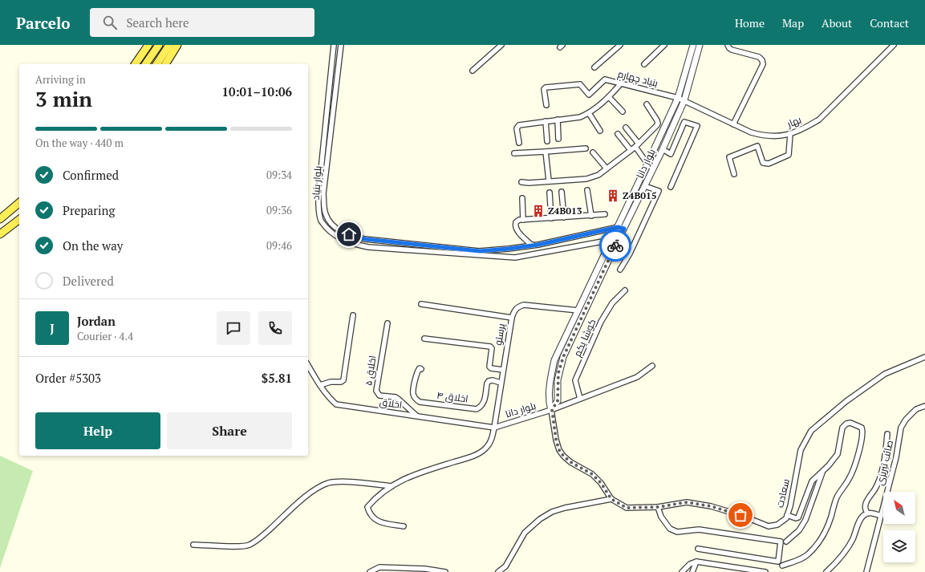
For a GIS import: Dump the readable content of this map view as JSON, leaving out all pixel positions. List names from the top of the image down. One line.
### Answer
{"streets":{"street":["بنیاد چهارم","بهار","بلوار دانا","بلوار بنیاد","پرستو","کوشا یکم","اخلاق ۵","اخلاق ۴","اخلاق","صائب تبریزی","سعادت"]},"crossings":[["بنیاد چهارم","بهار"],["بنیاد چهارم","بلوار دانا"],["بهار","بلوار دانا"],["بلوار دانا","بلوار بنیاد"],["بلوار دانا","پرستو"],["بلوار دانا","اخلاق"],["بلوار دانا","سعادت"],["پرستو","اخلاق ۴"],["پرستو","اخلاق"],["اخلاق ۵","اخلاق"]],"places":{"building":["Z4B015","Z4B013"]},"north":"top left","page":{"header":"Parcelo","search":"Search here","nav":["Home","Map","About","Contact"],"heading":["3 min","Arriving in","10:01–10:06"],"panel":["Jordan","Courier · 4.4","Order #5303","$5.81"],"bar":"On the way · 440 m","list":[["Confirmed","09:34"],["Preparing","09:36"],["On the way","09:46"],"Delivered"],"round":"J","buttons":["Help","Share"]}}
